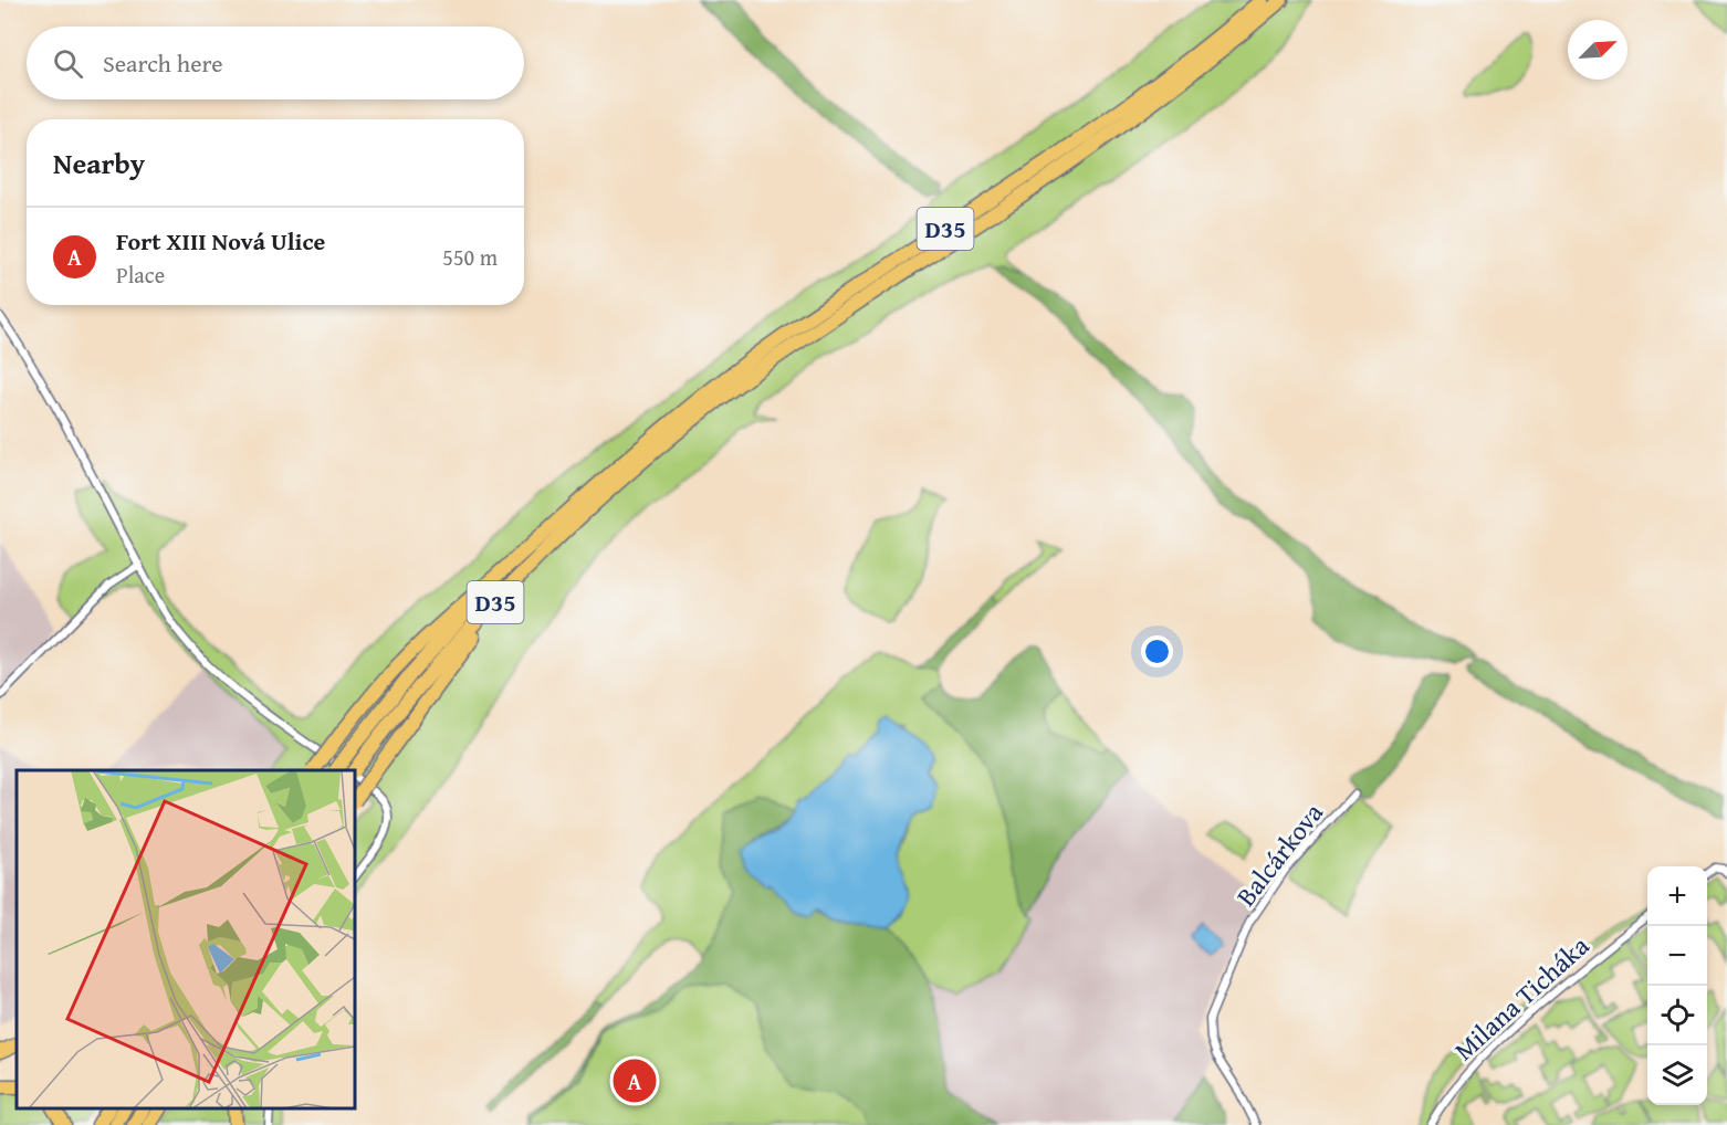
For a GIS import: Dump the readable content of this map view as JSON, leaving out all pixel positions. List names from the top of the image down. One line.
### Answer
{"streets":{"highway":["D35"],"street":["Balcárkova","Milana Ticháka"]},"north":"top right","page":{"search":"Search here","heading":"Nearby","list":[{"mark":"A","name":"Fort XIII Nová Ulice","note":"Place","value":"550 m"}],"map_buttons":["+","−"],"pins":"A"}}
